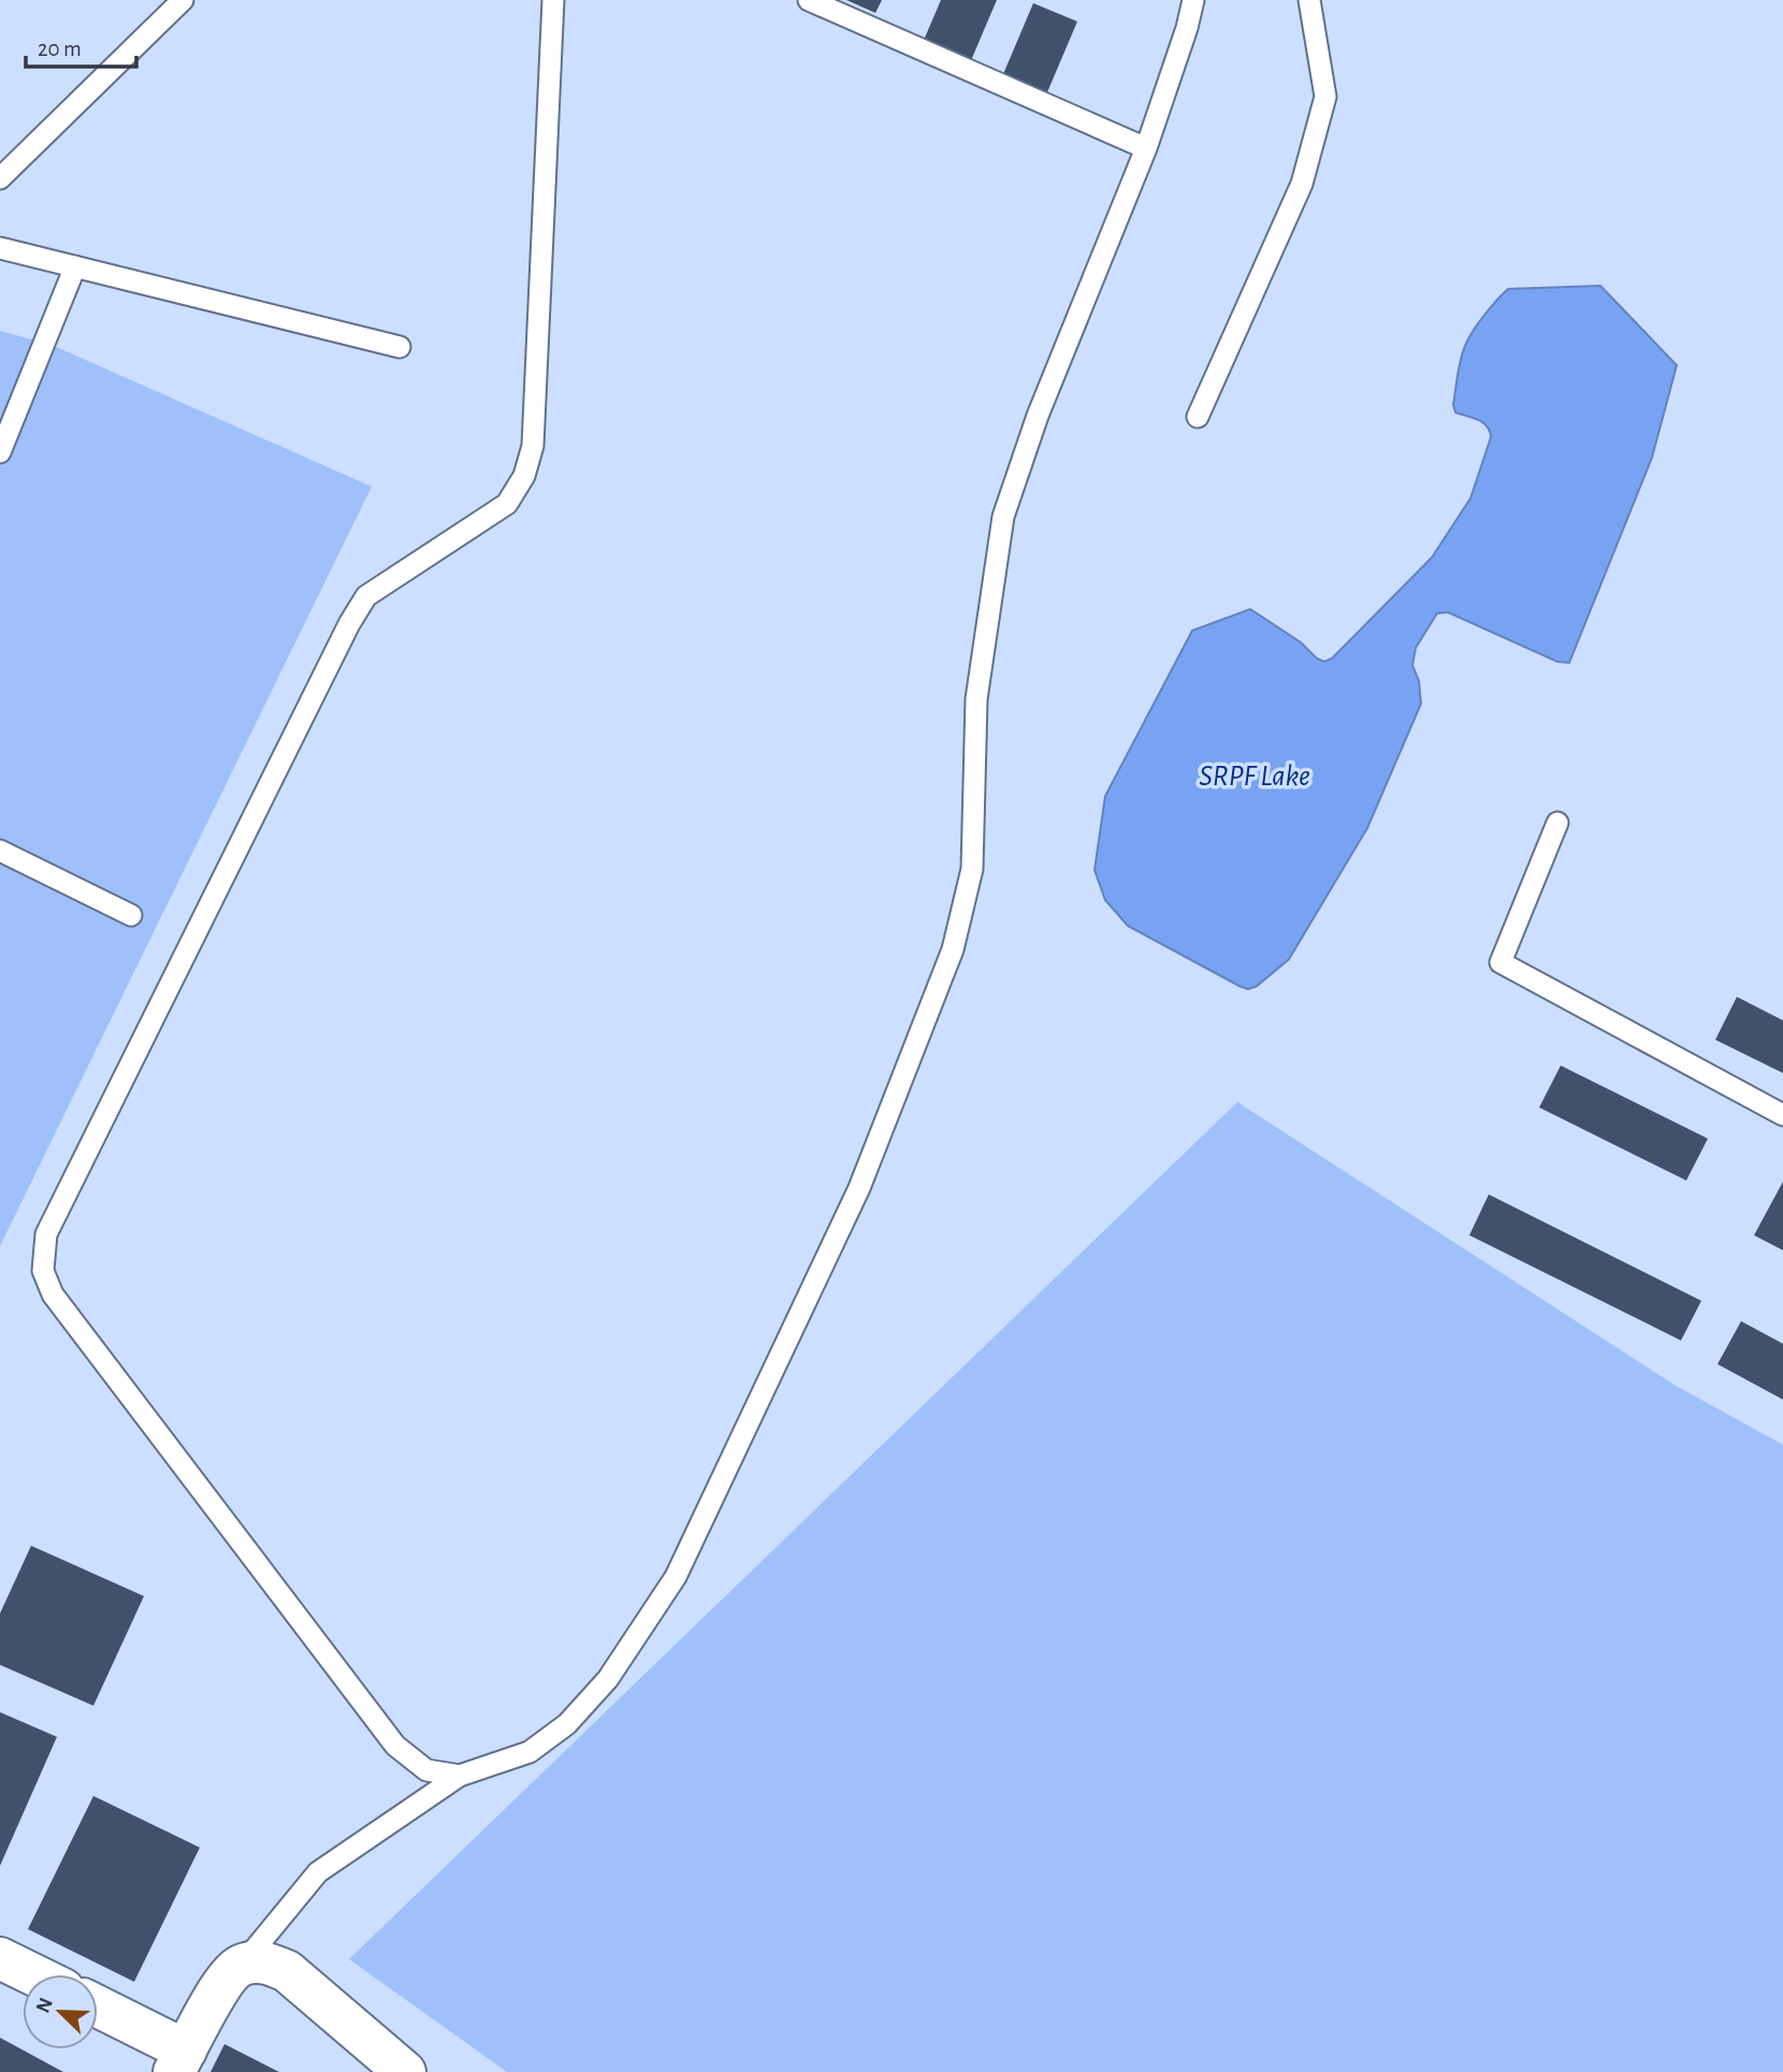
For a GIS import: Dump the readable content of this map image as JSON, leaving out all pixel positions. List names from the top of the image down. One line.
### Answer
{"water":["SRPF Lake"],"scale_bar":"20 m","north":"top left"}
